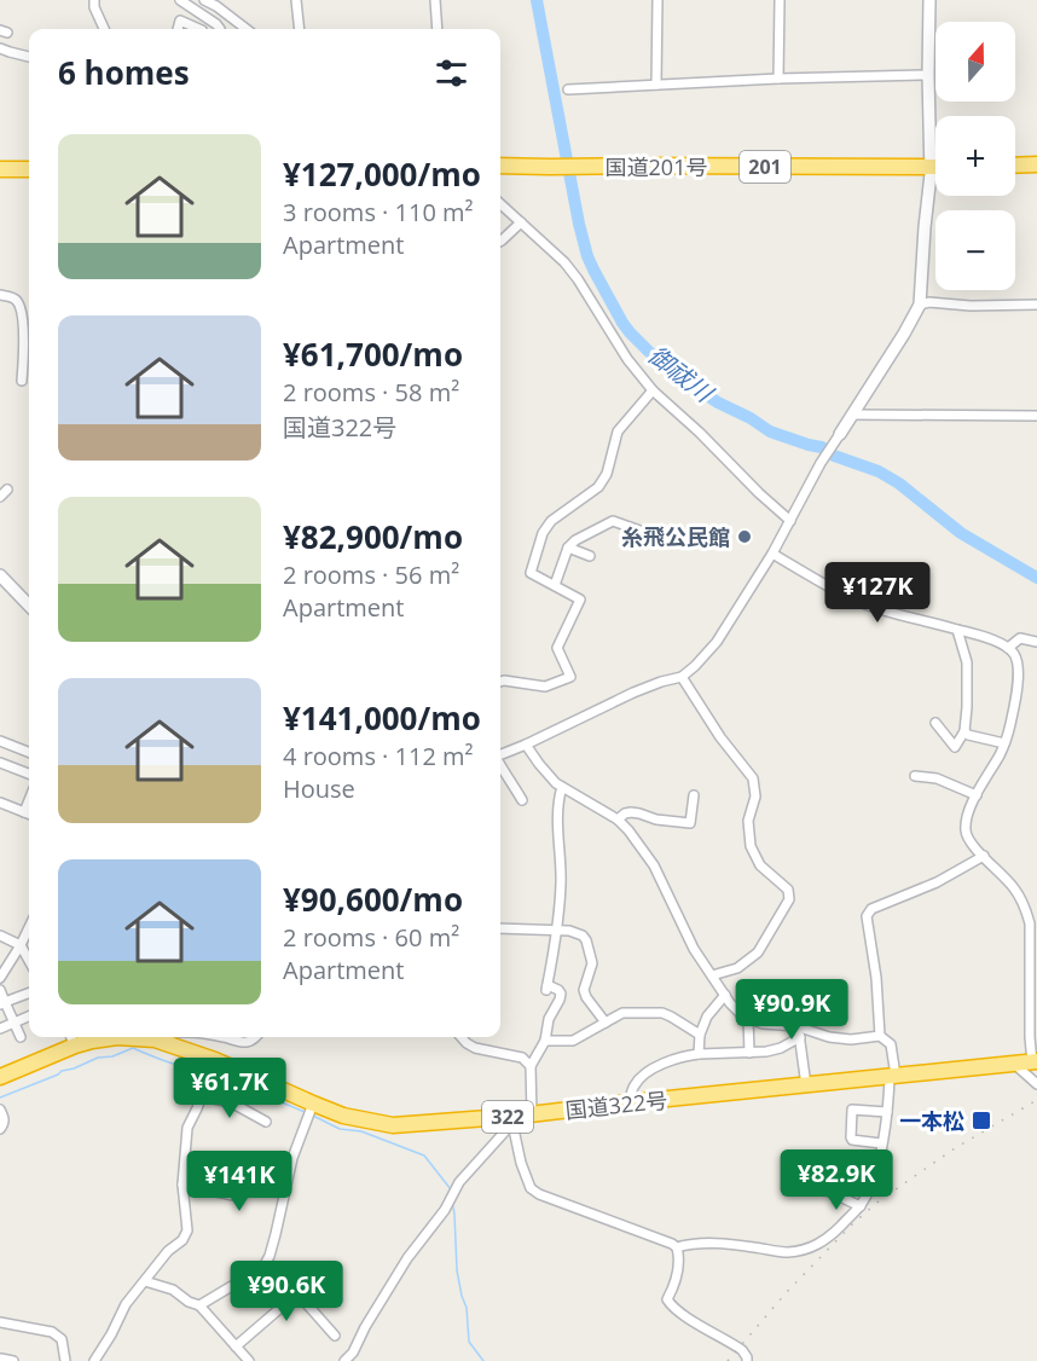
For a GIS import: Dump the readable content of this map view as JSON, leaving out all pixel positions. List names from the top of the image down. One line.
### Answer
{"streets":{"highway":["国道201号","201","国道322号","322"]},"water":["御祓川"],"places":{"other":["糸飛公民館"],"transit":["一本松"]},"north":"top","page":{"map_buttons":["+","−"],"heading":"6 homes","list":[{"name":"¥127,000/mo","note":"3 rooms · 110 m² · Apartment"},{"name":"¥61,700/mo","note":"2 rooms · 58 m² · 国道322号"},{"name":"¥82,900/mo","note":"2 rooms · 56 m² · Apartment"},{"name":"¥141,000/mo","note":"4 rooms · 112 m² · House"},{"name":"¥90,600/mo","note":"2 rooms · 60 m² · Apartment"}],"price":["¥127K","¥90.9K","¥61.7K","¥82.9K","¥141K","¥90.6K"]}}
